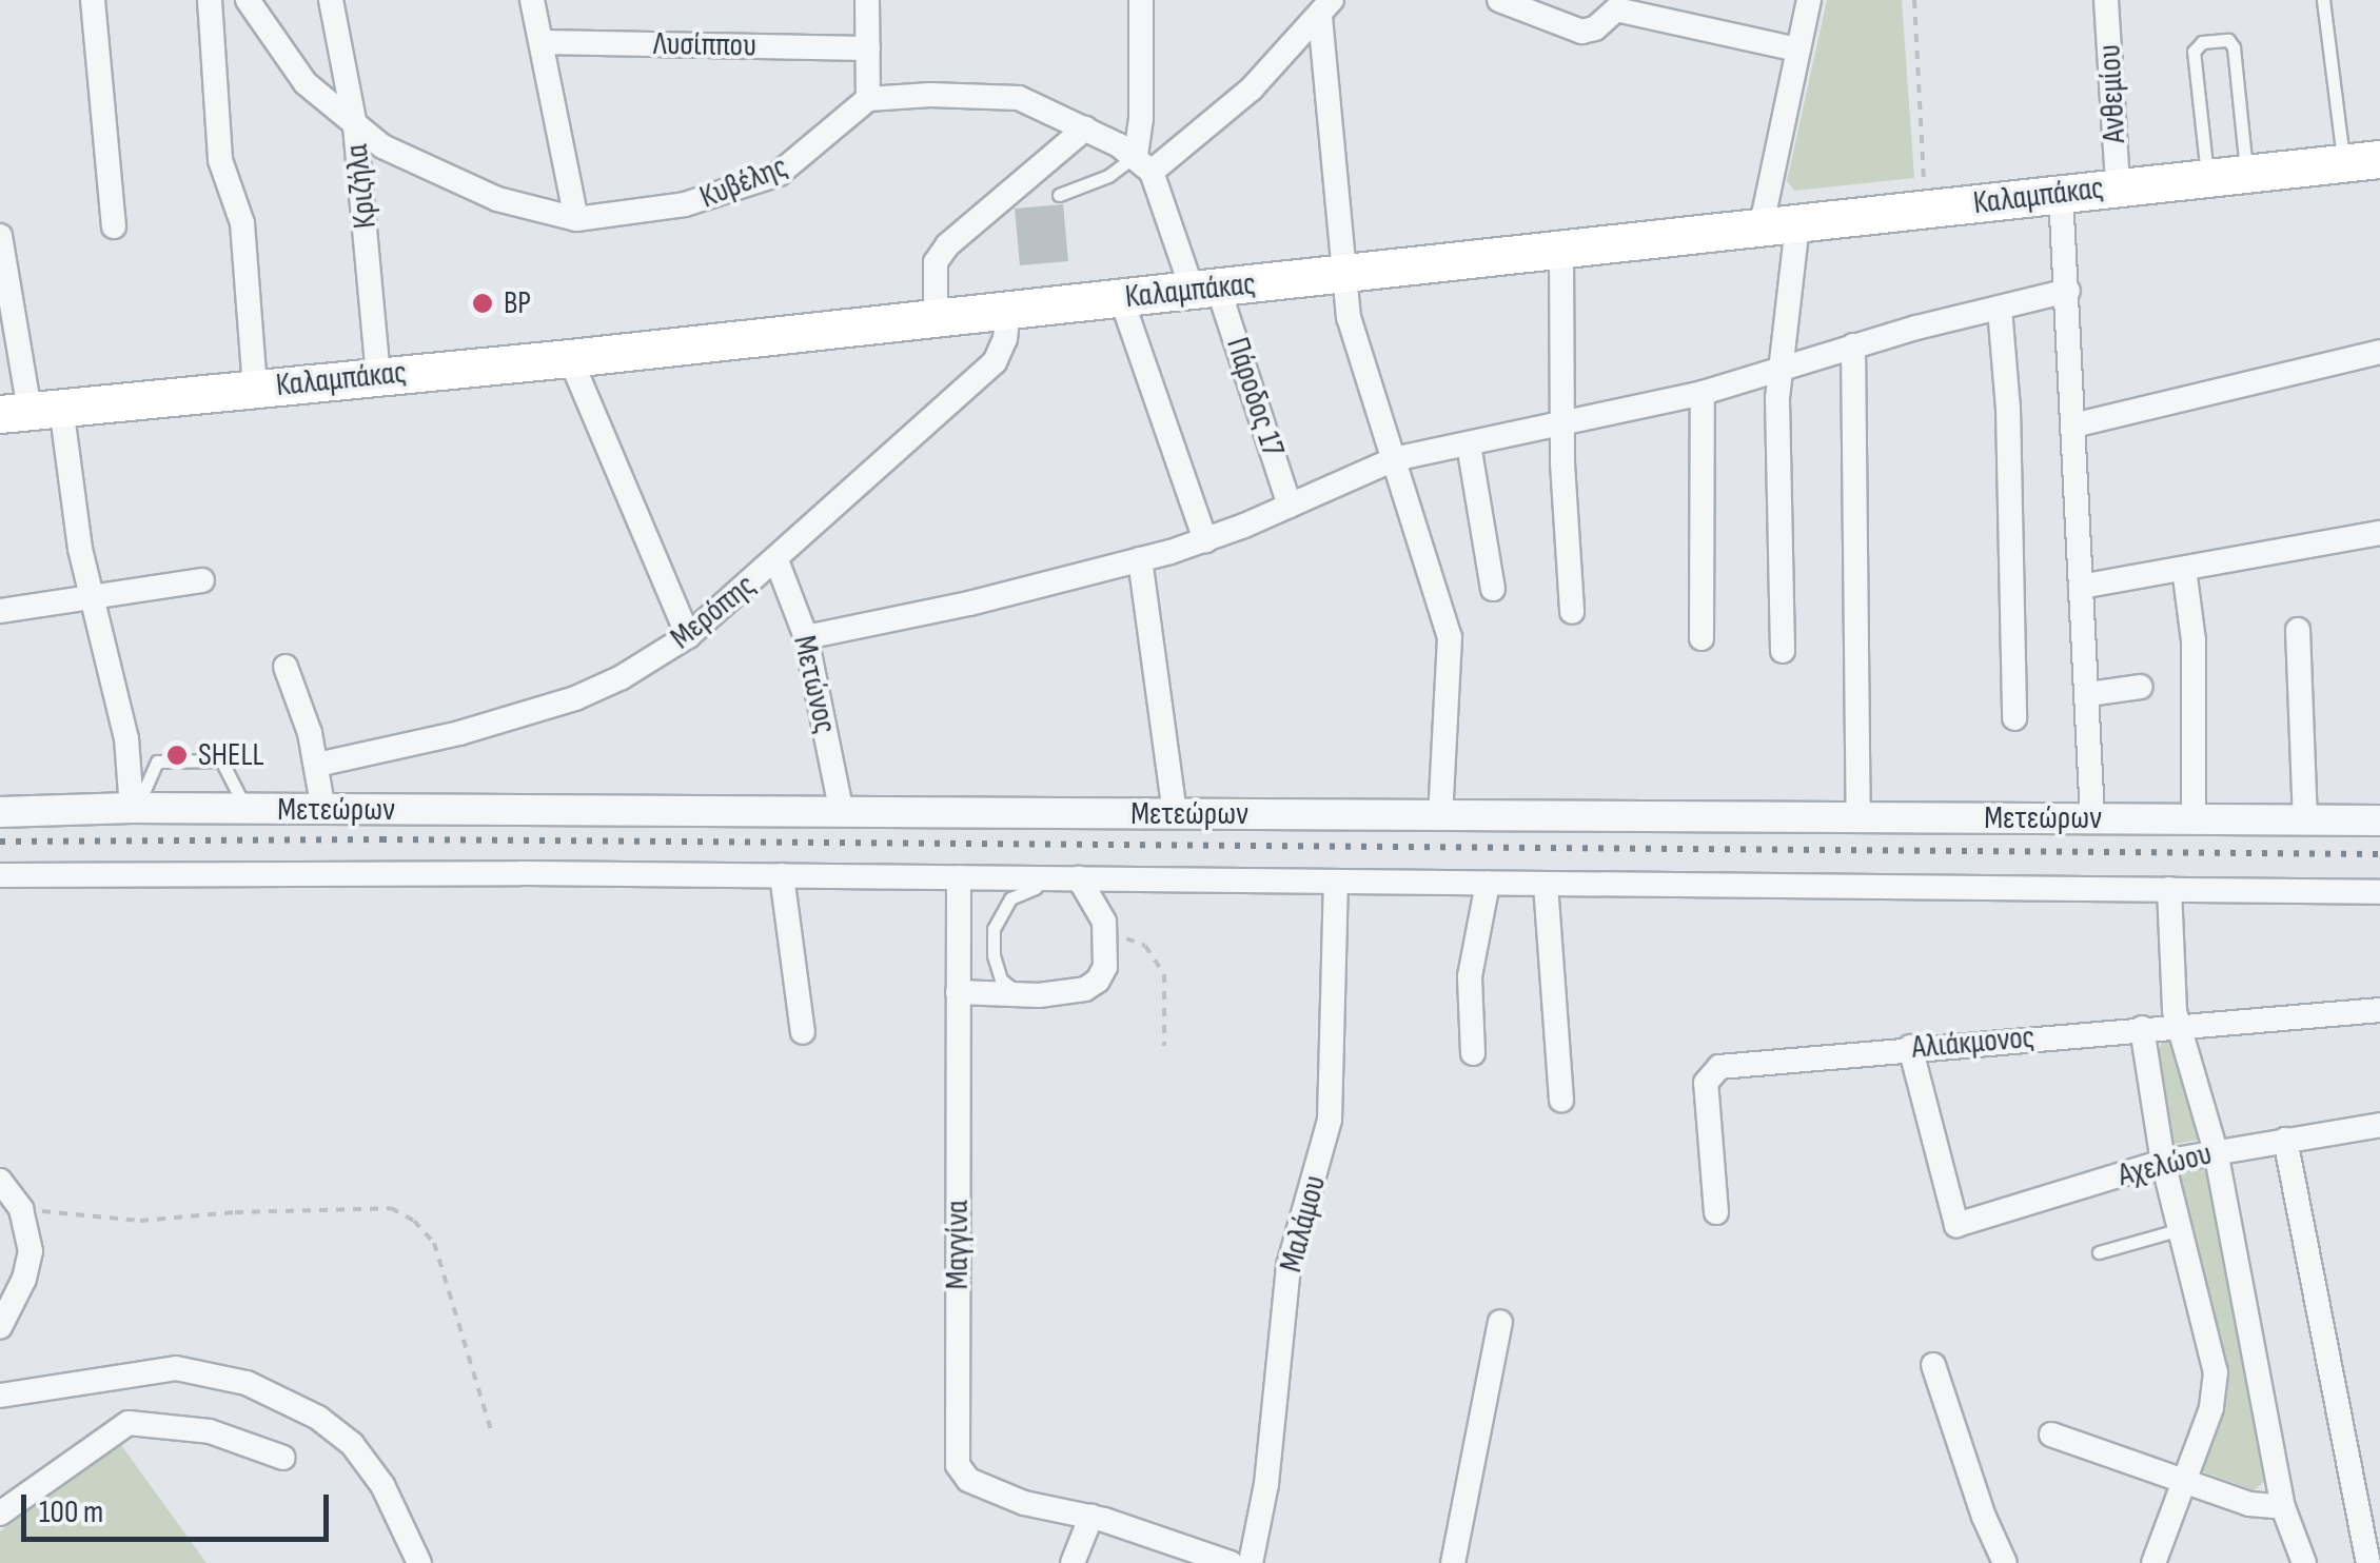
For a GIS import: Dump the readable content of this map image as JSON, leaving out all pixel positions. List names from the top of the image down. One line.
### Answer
{"streets":{"main road":["Καλαμπάκας"],"street":["Λυσίππου","Ανθεμίου","Κυβέλης","Κριζήλα","Πάροδος 17","Μερόπης","Μετώνος","Μετεώρων","Αλιάκμονος","Αχελώου","Μαλάμου","Μαγγίνα"]},"crossings":[["Ανθεμίου","Καλαμπάκας"],["Κυβέλης","Κριζήλα"],["Κριζήλα","Καλαμπάκας"],["Καλαμπάκας","Πάροδος 17"],["Καλαμπάκας","Μερόπης"],["Μερόπης","Μετώνος"],["Μετώνος","Μετεώρων"],["Αλιάκμονος","Αχελώου"]],"places":["BP","SHELL"],"scale_bar":"100 m"}
